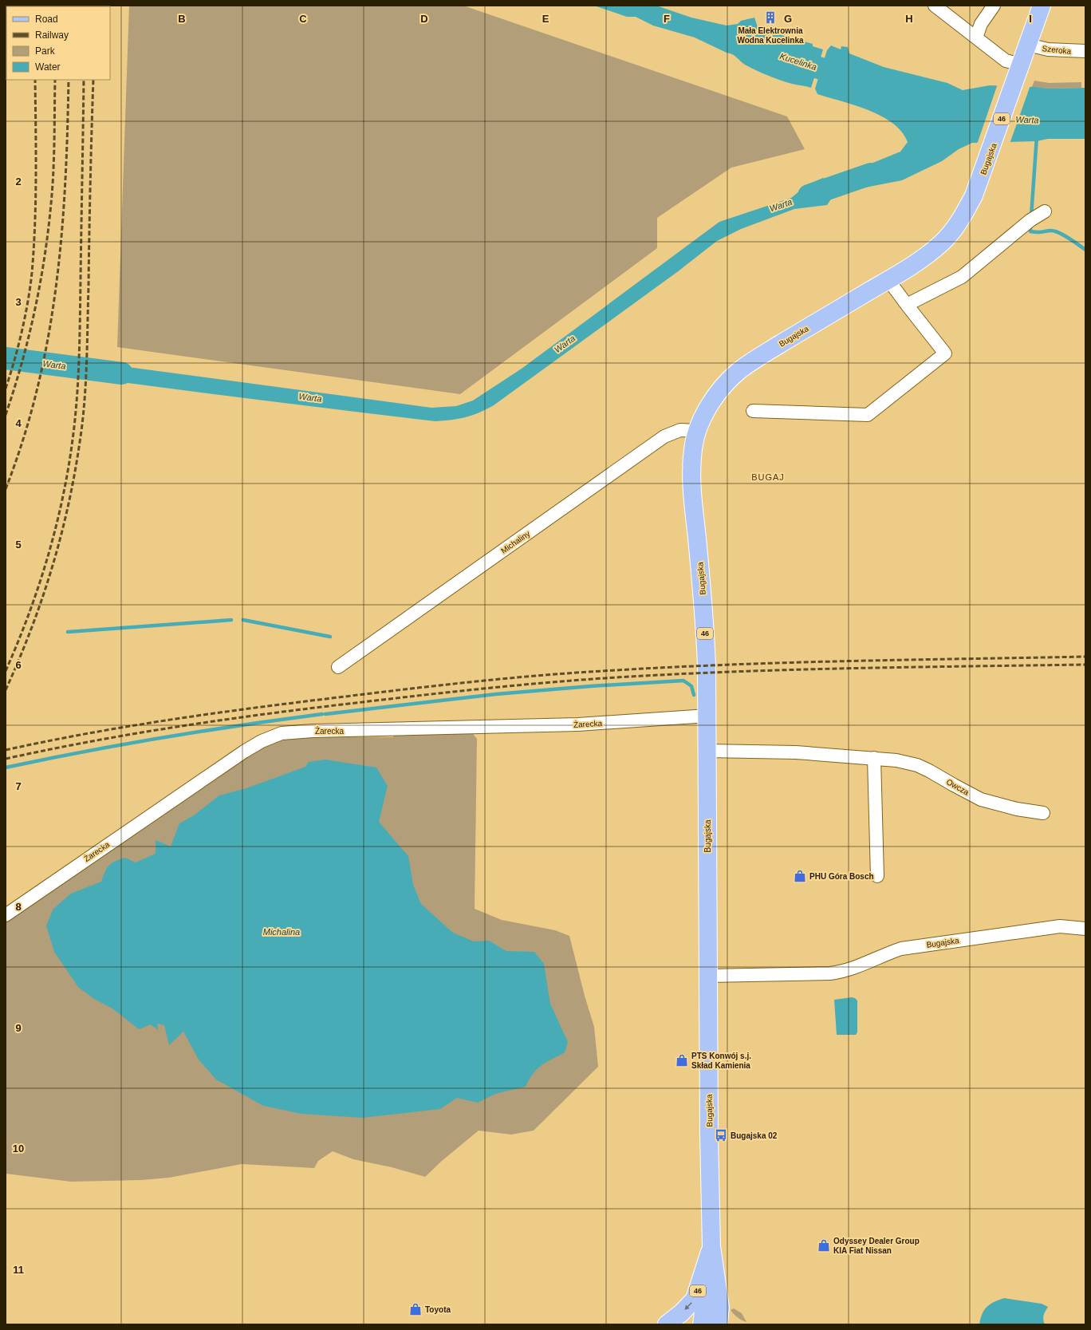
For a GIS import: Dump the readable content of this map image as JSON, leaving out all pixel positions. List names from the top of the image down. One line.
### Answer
{"streets":{"main road":["46","Bugajska"],"street":["Szeroka","Michaliny","Żarecka","Owcza"]},"crossings":[["Szeroka","Bugajska"],["46","Bugajska"],["Bugajska","Michaliny"],["Bugajska","Żarecka"],["Bugajska","Owcza"]],"districts":["BUGAJ"],"water":["Kucelinka","Warta","Michalina"],"places":{"building":["Mała Elektrownia Wodna Kucelinka"],"shop":["PHU Góra Bosch","PTS Konwój s.j. Skład Kamienia","Odyssey Dealer Group KIA Fiat Nissan","Toyota"],"bus stop":["Bugajska 02"]},"legend":["Road","Railway","Park","Water"],"grid":{"columns":["B","C","D","E","F","G","H","I"],"rows":["2","3","4","5","6","7","8","9","10","11"]}}
